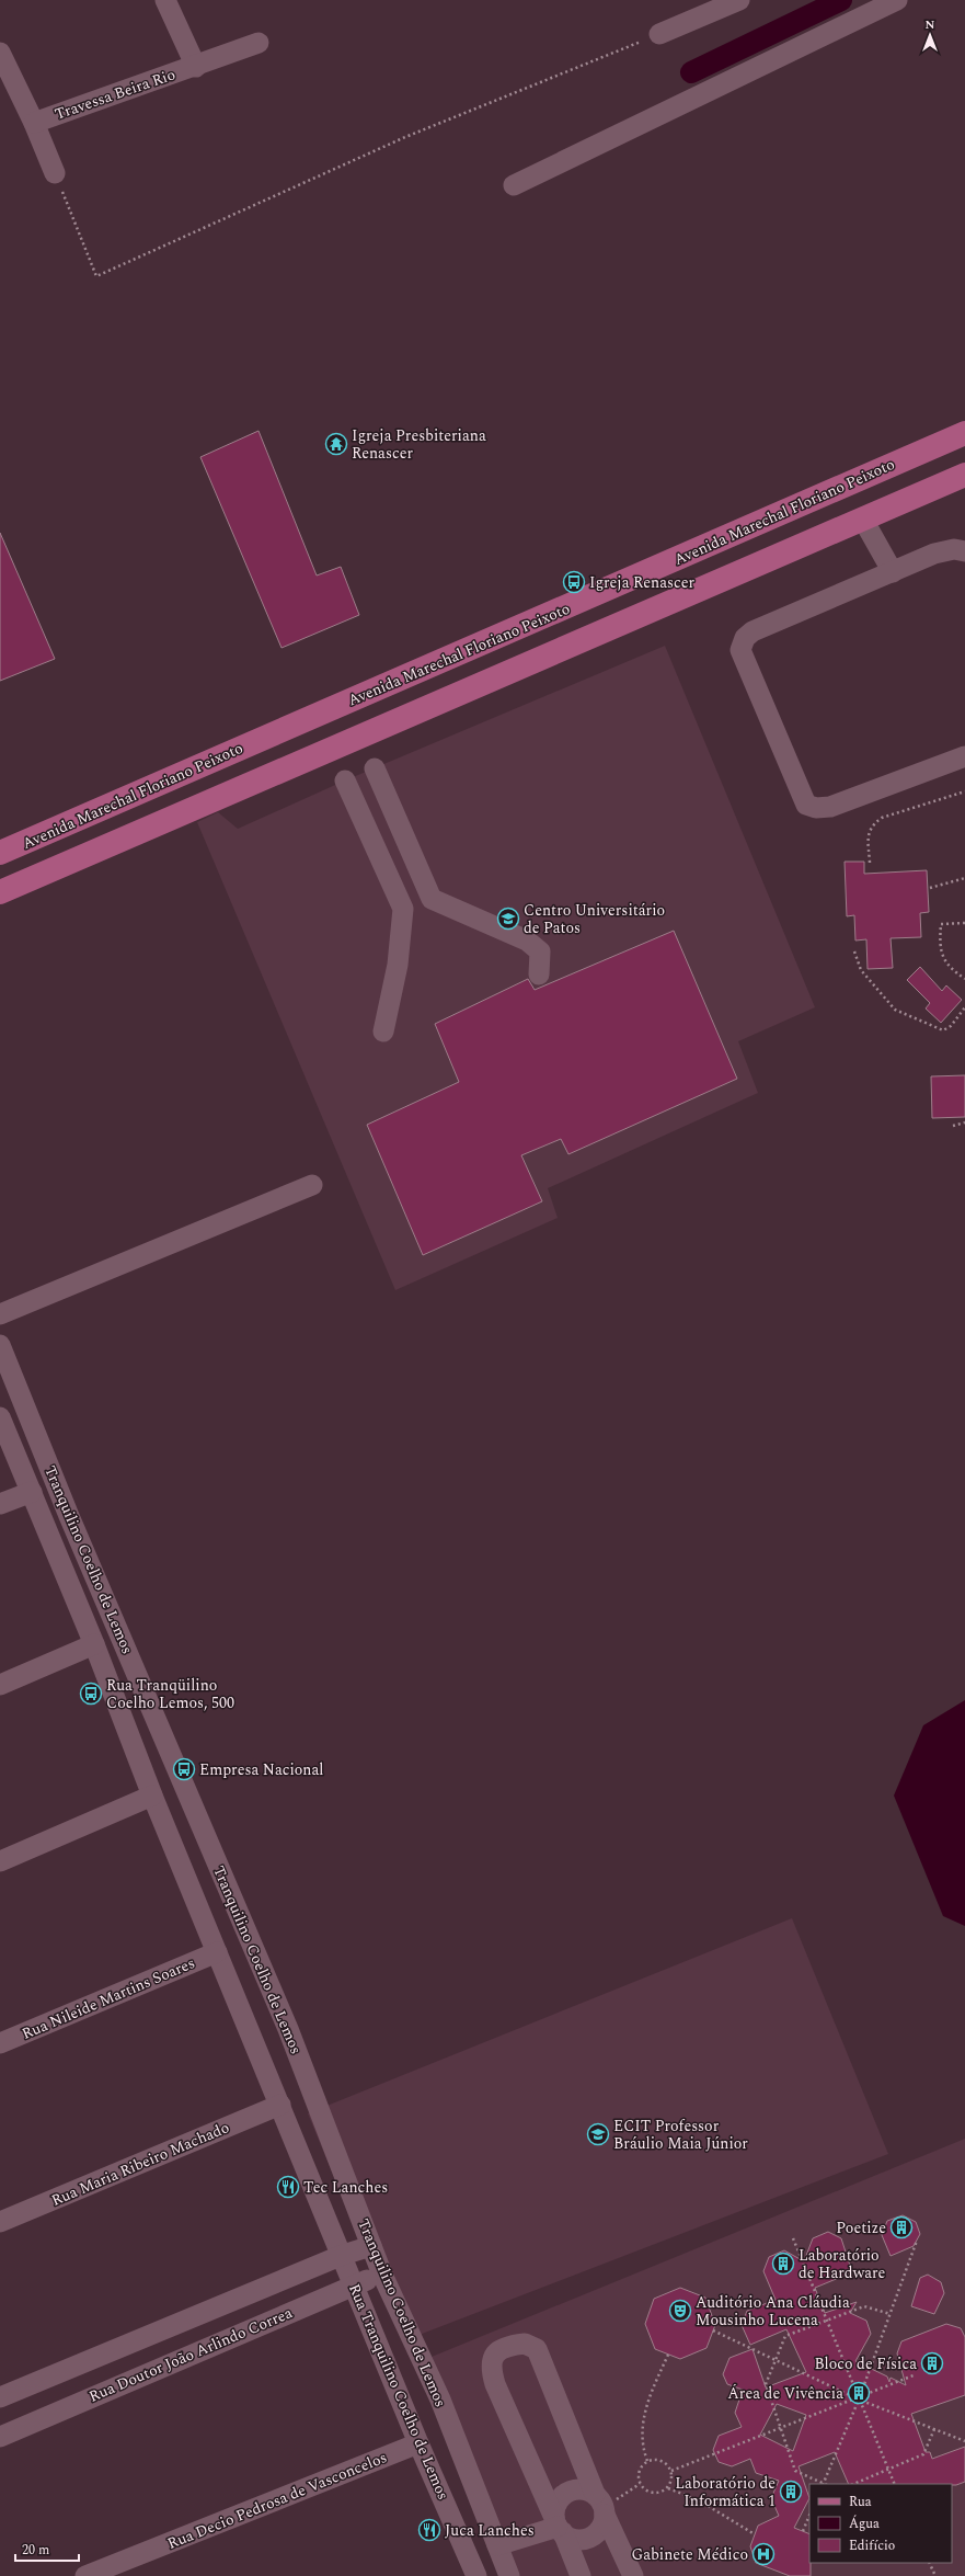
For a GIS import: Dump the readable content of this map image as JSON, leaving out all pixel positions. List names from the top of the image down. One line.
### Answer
{"streets":{"main road":["Avenida Marechal Floriano Peixoto"],"street":["Travessa Beira Rio","Tranquilino Coelho de Lemos","Rua Nileide Martins Soares","Rua Maria Ribeiro Machado","Rua Doutor João Arlindo Correa","Rua Tranquilino Coelho de Lemos","Rua Decio Pedrosa de Vasconcelos"]},"crossings":[["Tranquilino Coelho de Lemos","Rua Nileide Martins Soares"],["Tranquilino Coelho de Lemos","Rua Maria Ribeiro Machado"],["Tranquilino Coelho de Lemos","Rua Doutor João Arlindo Correa"],["Tranquilino Coelho de Lemos","Rua Tranquilino Coelho de Lemos"],["Rua Doutor João Arlindo Correa","Rua Tranquilino Coelho de Lemos"],["Rua Tranquilino Coelho de Lemos","Rua Decio Pedrosa de Vasconcelos"]],"places":{"temple":["Igreja Presbiteriana Renascer"],"bus stop":["Igreja Renascer","Rua Tranqüilino Coelho Lemos, 500","Empresa Nacional"],"school or university":["Centro Universitário de Patos","ECIT Professor Bráulio Maia Júnior"],"restaurant":["Tec Lanches","Juca Lanches"],"building":["Poetize","Laboratório de Hardware","Bloco de Física","Área de Vivência","Laboratório de Informática 1"],"theatre":["Auditório Ana Cláudia Mousinho Lucena"],"hospital":["Gabinete Médico"]},"legend":["Rua","Água","Edifício"],"scale_bar":"20 m","north":"top"}
